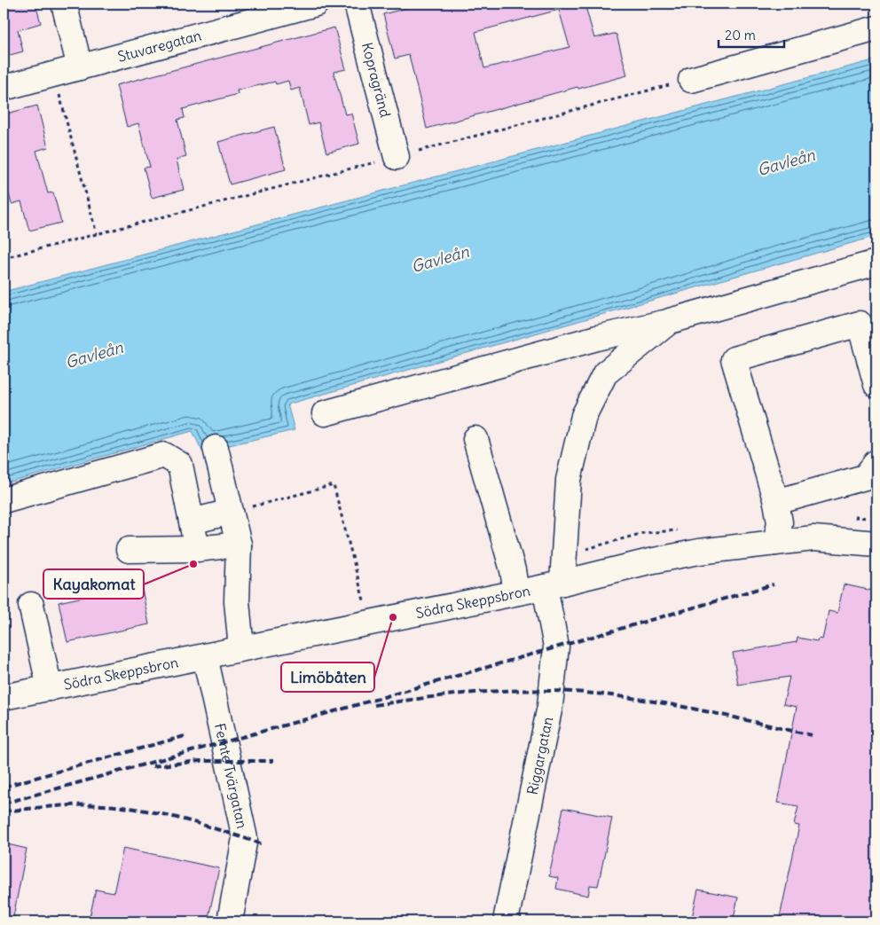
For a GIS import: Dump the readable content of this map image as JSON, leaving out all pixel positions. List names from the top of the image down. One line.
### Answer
{"streets":{"street":["Stuvaregatan","Kopragränd","Södra Skeppsbron","Riggargatan","Femte Tvärgatan"]},"crossings":[["Södra Skeppsbron","Riggargatan"],["Södra Skeppsbron","Femte Tvärgatan"]],"water":["Gavleån"],"places":["Kayakomat","Limöbåten"],"scale_bar":"20 m"}
